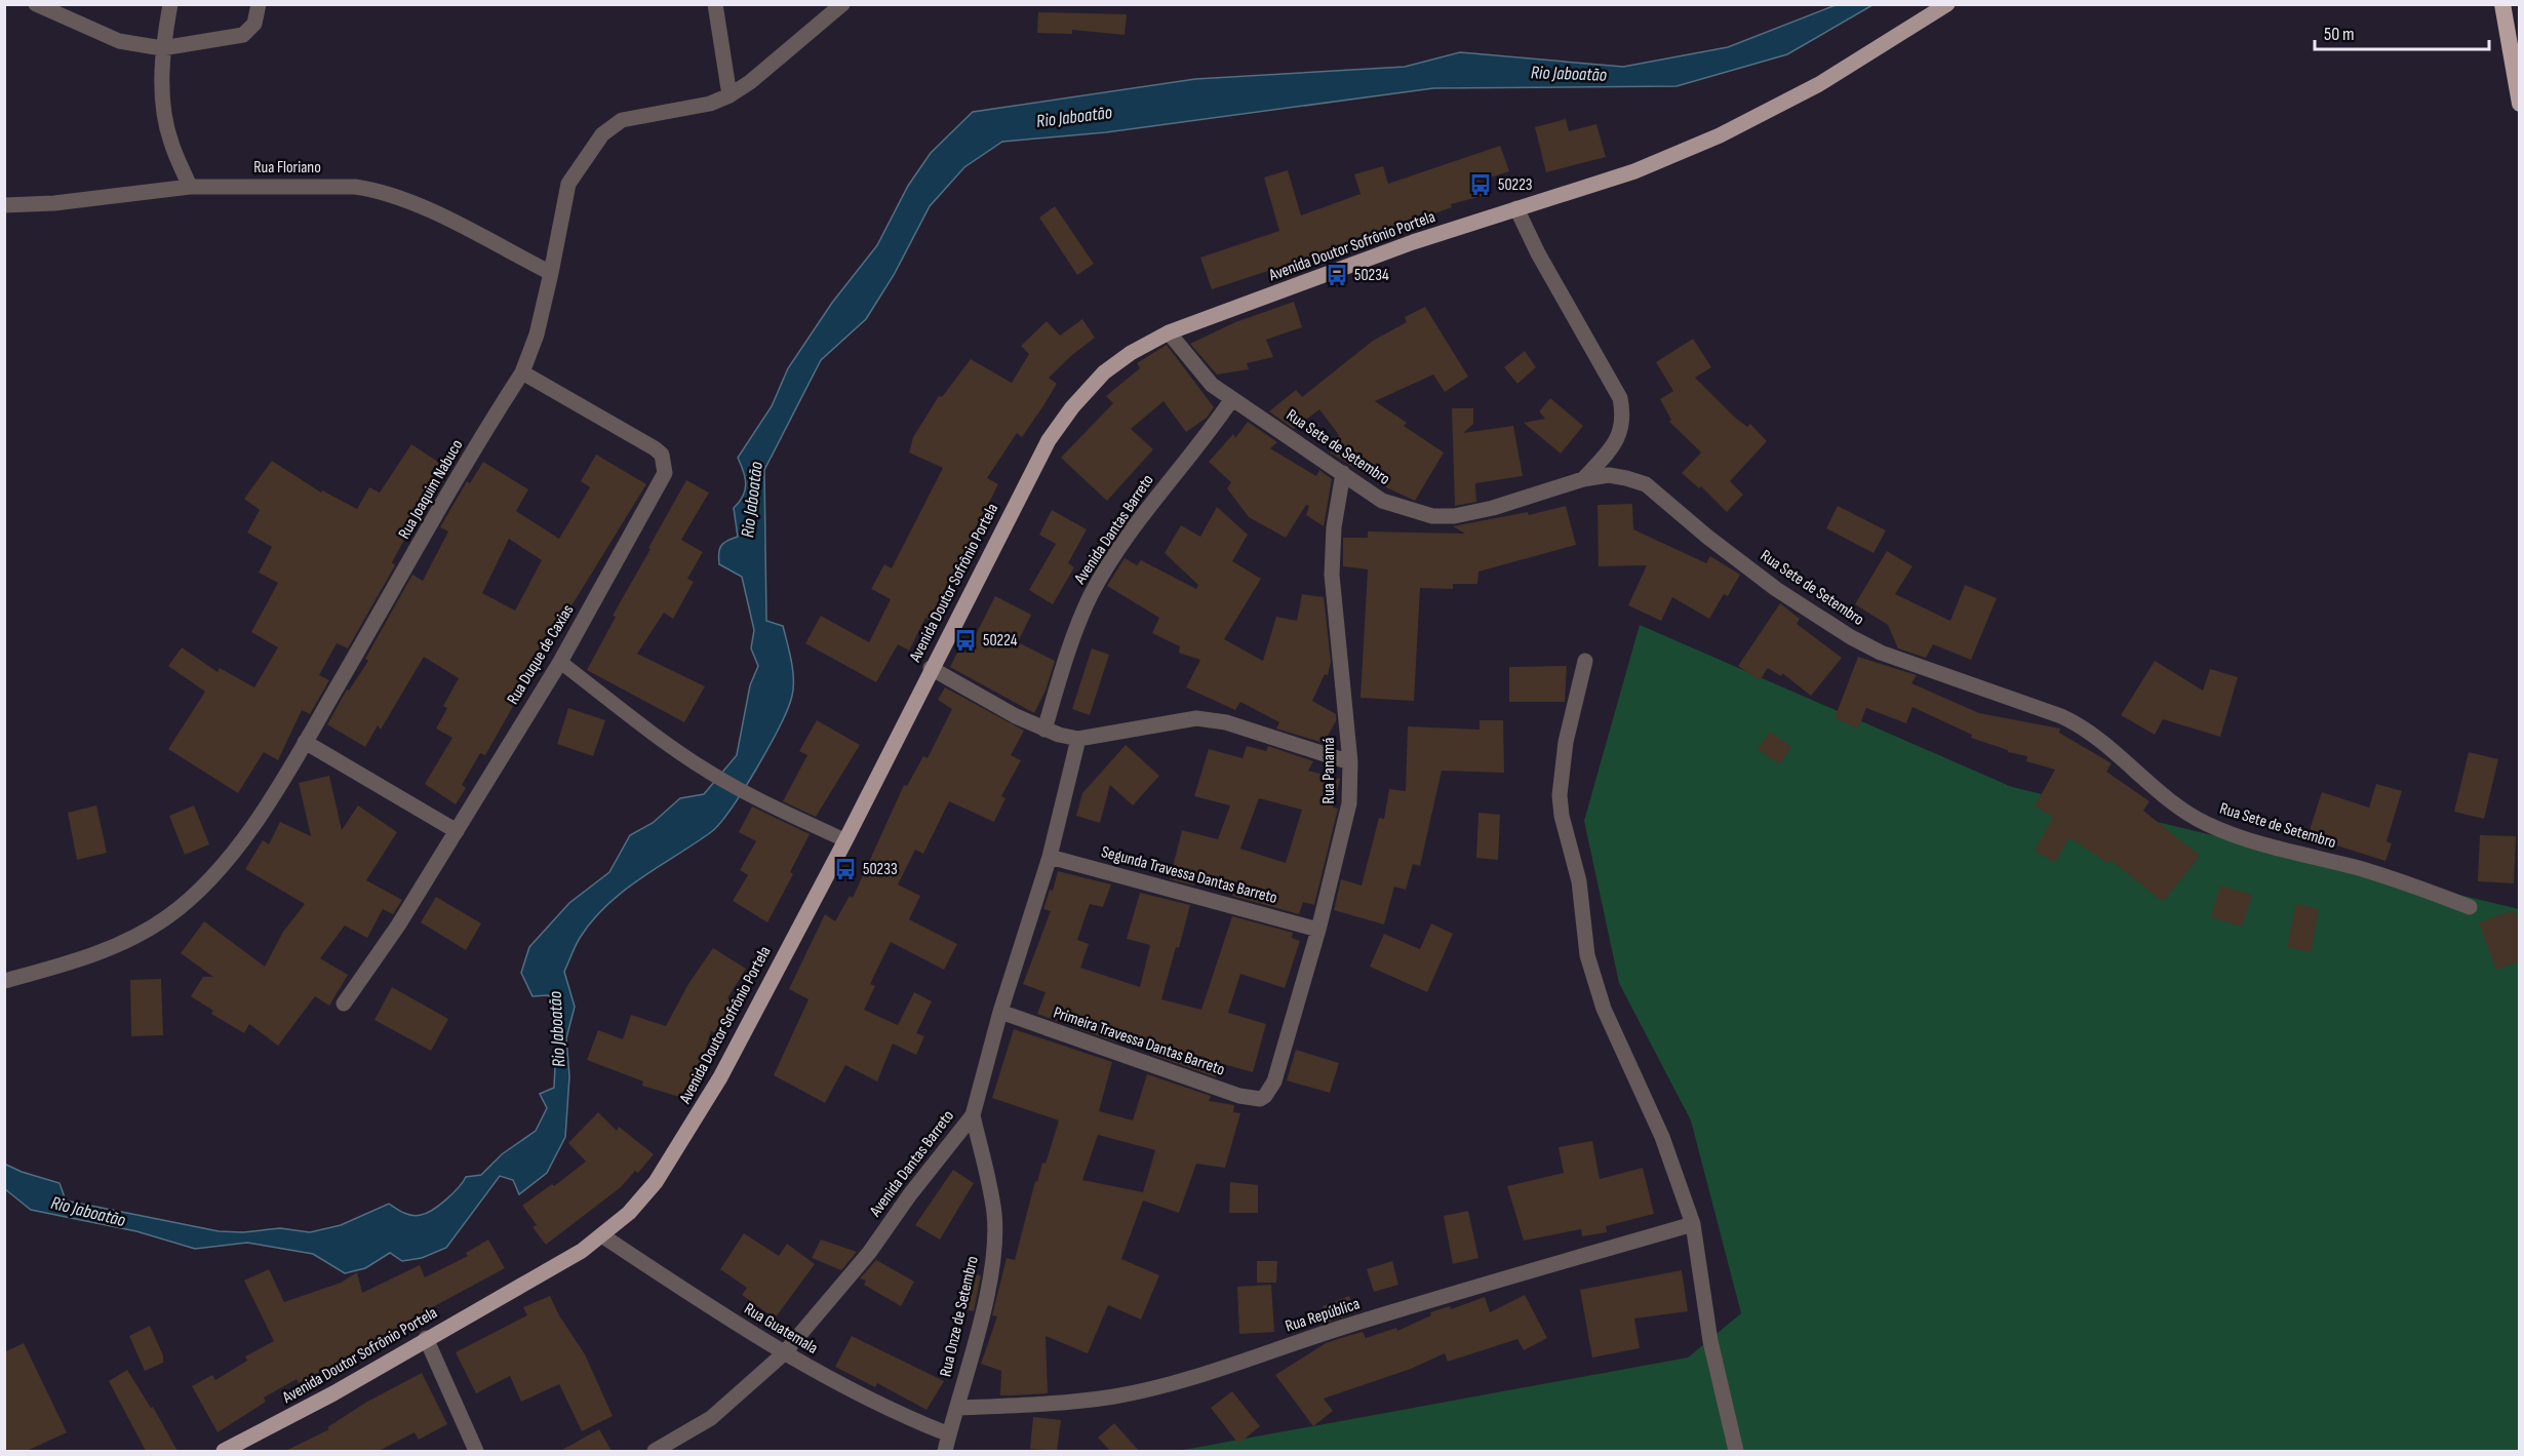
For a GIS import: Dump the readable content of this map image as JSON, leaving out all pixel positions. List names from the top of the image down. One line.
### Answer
{"streets":{"main road":["Avenida Doutor Sofrônio Portela"],"street":["Rua Floriano","Rua Sete de Setembro","Rua Joaquim Nabuco","Avenida Dantas Barreto","Rua Duque de Caxias","Rua Panamá","Segunda Travessa Dantas Barreto","Primeira Travessa Dantas Barreto","Rua República","Rua Onze de Setembro","Rua Guatemala"]},"crossings":[["Rua Floriano","Rua Joaquim Nabuco"],["Avenida Doutor Sofrônio Portela","Rua Sete de Setembro"],["Avenida Doutor Sofrônio Portela","Rua Guatemala"],["Rua Sete de Setembro","Avenida Dantas Barreto"],["Rua Sete de Setembro","Rua Panamá"],["Rua Joaquim Nabuco","Rua Duque de Caxias"],["Avenida Dantas Barreto","Segunda Travessa Dantas Barreto"],["Avenida Dantas Barreto","Primeira Travessa Dantas Barreto"],["Avenida Dantas Barreto","Rua Onze de Setembro"],["Avenida Dantas Barreto","Rua Guatemala"],["Rua Panamá","Segunda Travessa Dantas Barreto"],["Rua Panamá","Primeira Travessa Dantas Barreto"],["Rua República","Rua Onze de Setembro"],["Rua Onze de Setembro","Rua Guatemala"]],"water":["Rio Jaboatão"],"places":{"bus stop":["50223","50234","50224","50233"]},"scale_bar":"50 m"}
